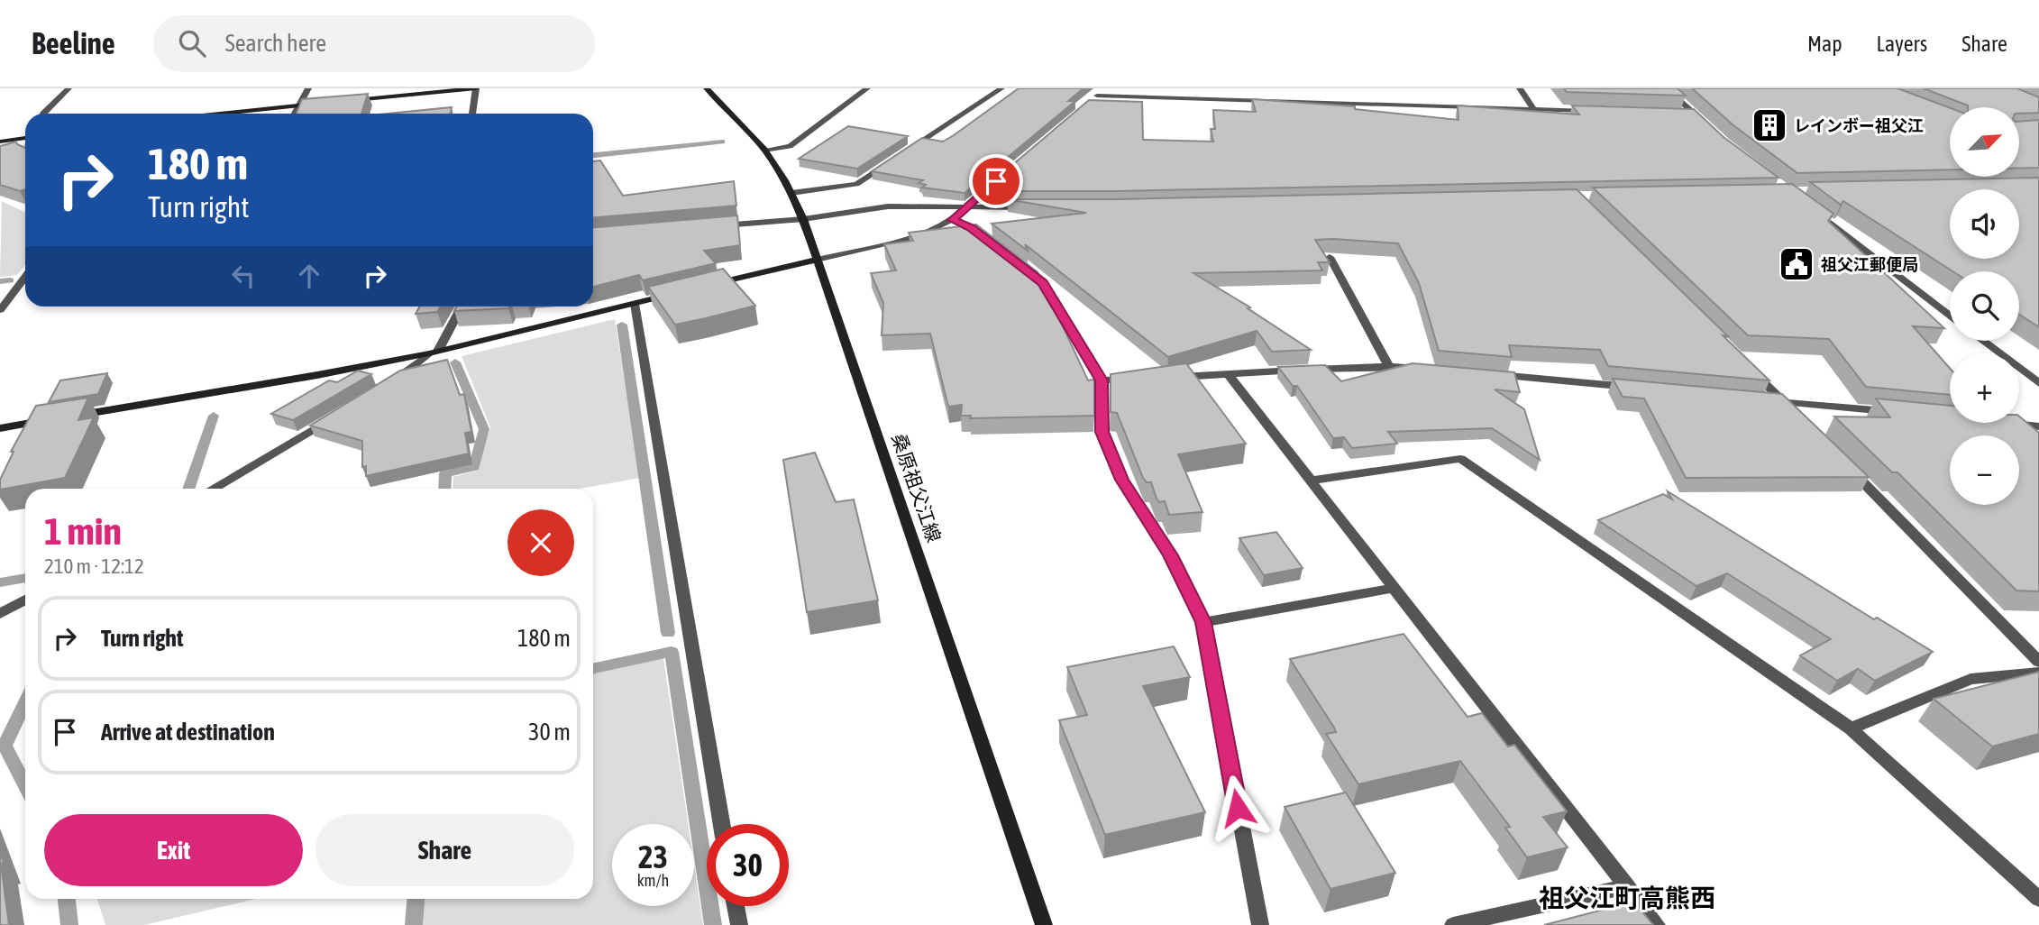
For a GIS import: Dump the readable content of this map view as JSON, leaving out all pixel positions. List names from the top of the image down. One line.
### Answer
{"streets":{"main road":["桑原祖父江線"]},"districts":["祖父江町高熊西"],"places":{"building":["レインボー祖父江"],"public building":["祖父江郵便局"]},"north":"top right","page":{"header":"Beeline","search":"Search here","nav":["Map","Layers","Share"],"map_buttons":["+","−"],"turn":["180 m","Turn right"],"heading":["1 min","210 m · 12:12"],"list":[{"name":"Turn right","value":"180 m"},{"name":"Arrive at destination","value":"30 m"}],"buttons":["Exit","Share"],"speed":"23 km/h","limit":"30"}}
